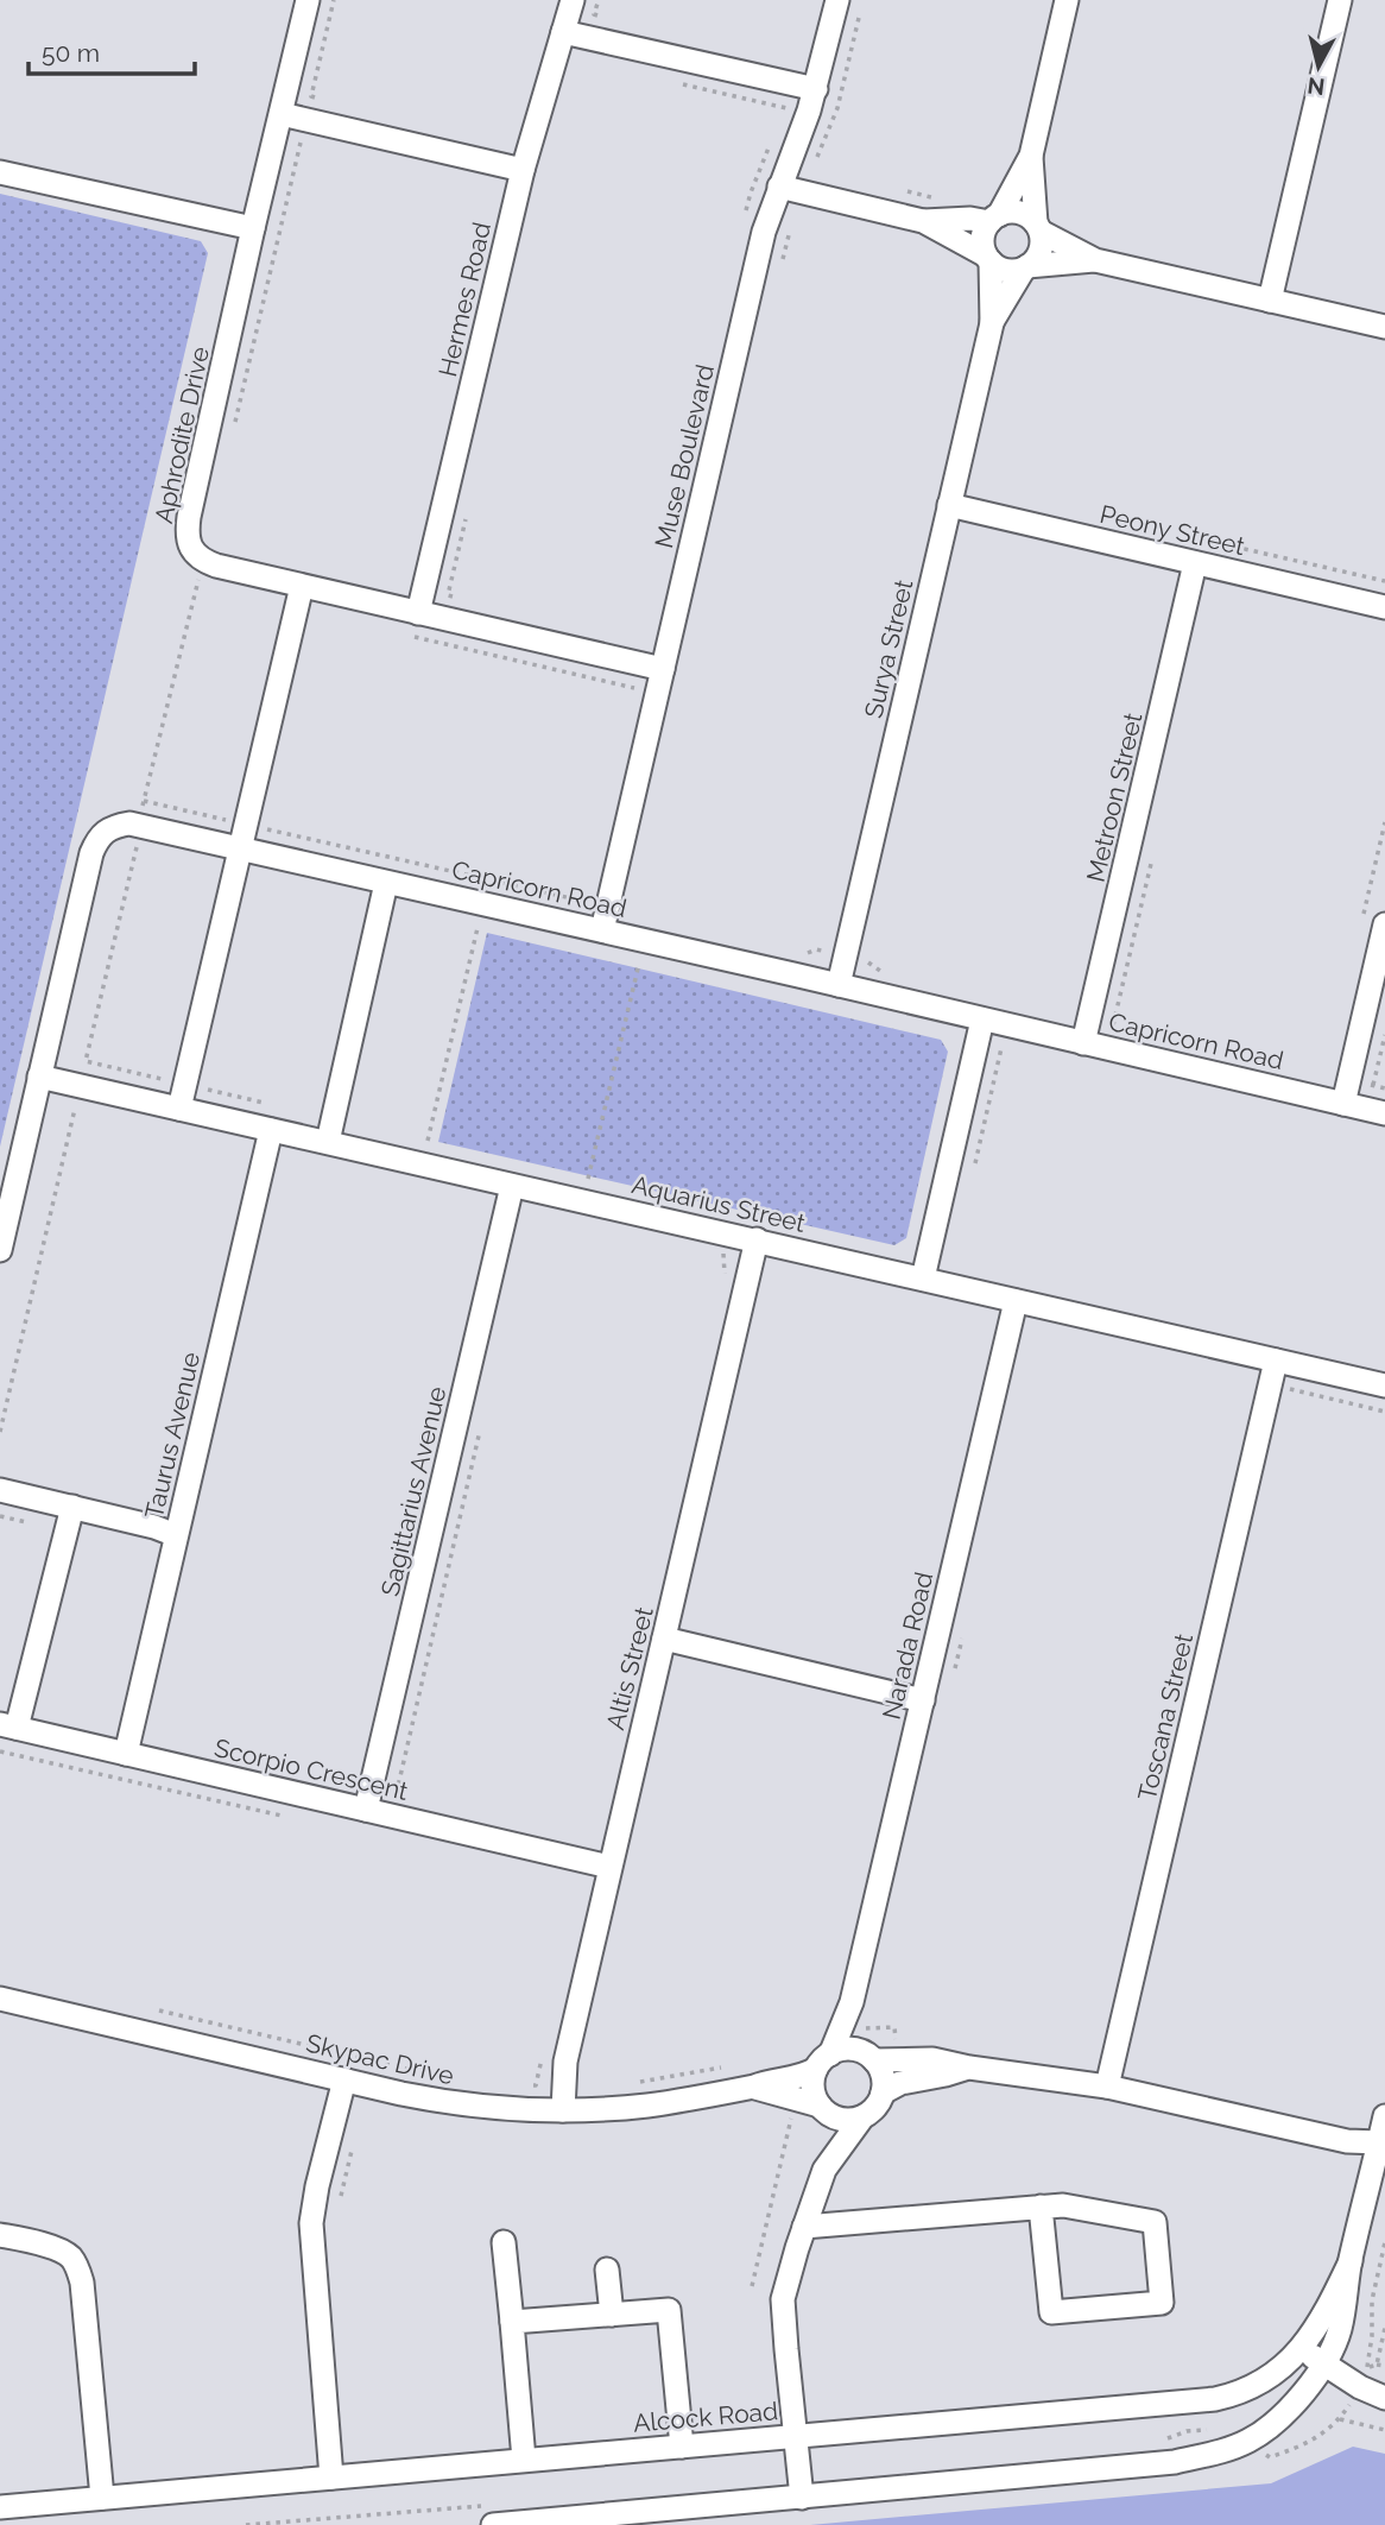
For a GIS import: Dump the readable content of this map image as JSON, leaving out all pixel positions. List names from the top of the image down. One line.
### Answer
{"streets":{"street":["Hermes Road","Aphrodite Drive","Muse Boulevard","Peony Street","Surya Street","Metroon Street","Capricorn Road","Aquarius Street","Taurus Avenue","Sagittarius Avenue","Narada Road","Altis Street","Toscana Street","Scorpio Crescent","Skypac Drive","Alcock Road"]},"crossings":[["Muse Boulevard","Capricorn Road"],["Peony Street","Surya Street"],["Peony Street","Metroon Street"],["Surya Street","Capricorn Road"],["Metroon Street","Capricorn Road"],["Capricorn Road","Aquarius Street"],["Aquarius Street","Taurus Avenue"],["Aquarius Street","Sagittarius Avenue"],["Aquarius Street","Narada Road"],["Aquarius Street","Altis Street"],["Aquarius Street","Toscana Street"],["Taurus Avenue","Scorpio Crescent"],["Sagittarius Avenue","Scorpio Crescent"],["Narada Road","Skypac Drive"],["Altis Street","Scorpio Crescent"],["Altis Street","Skypac Drive"]],"scale_bar":"50 m","north":"bottom"}
